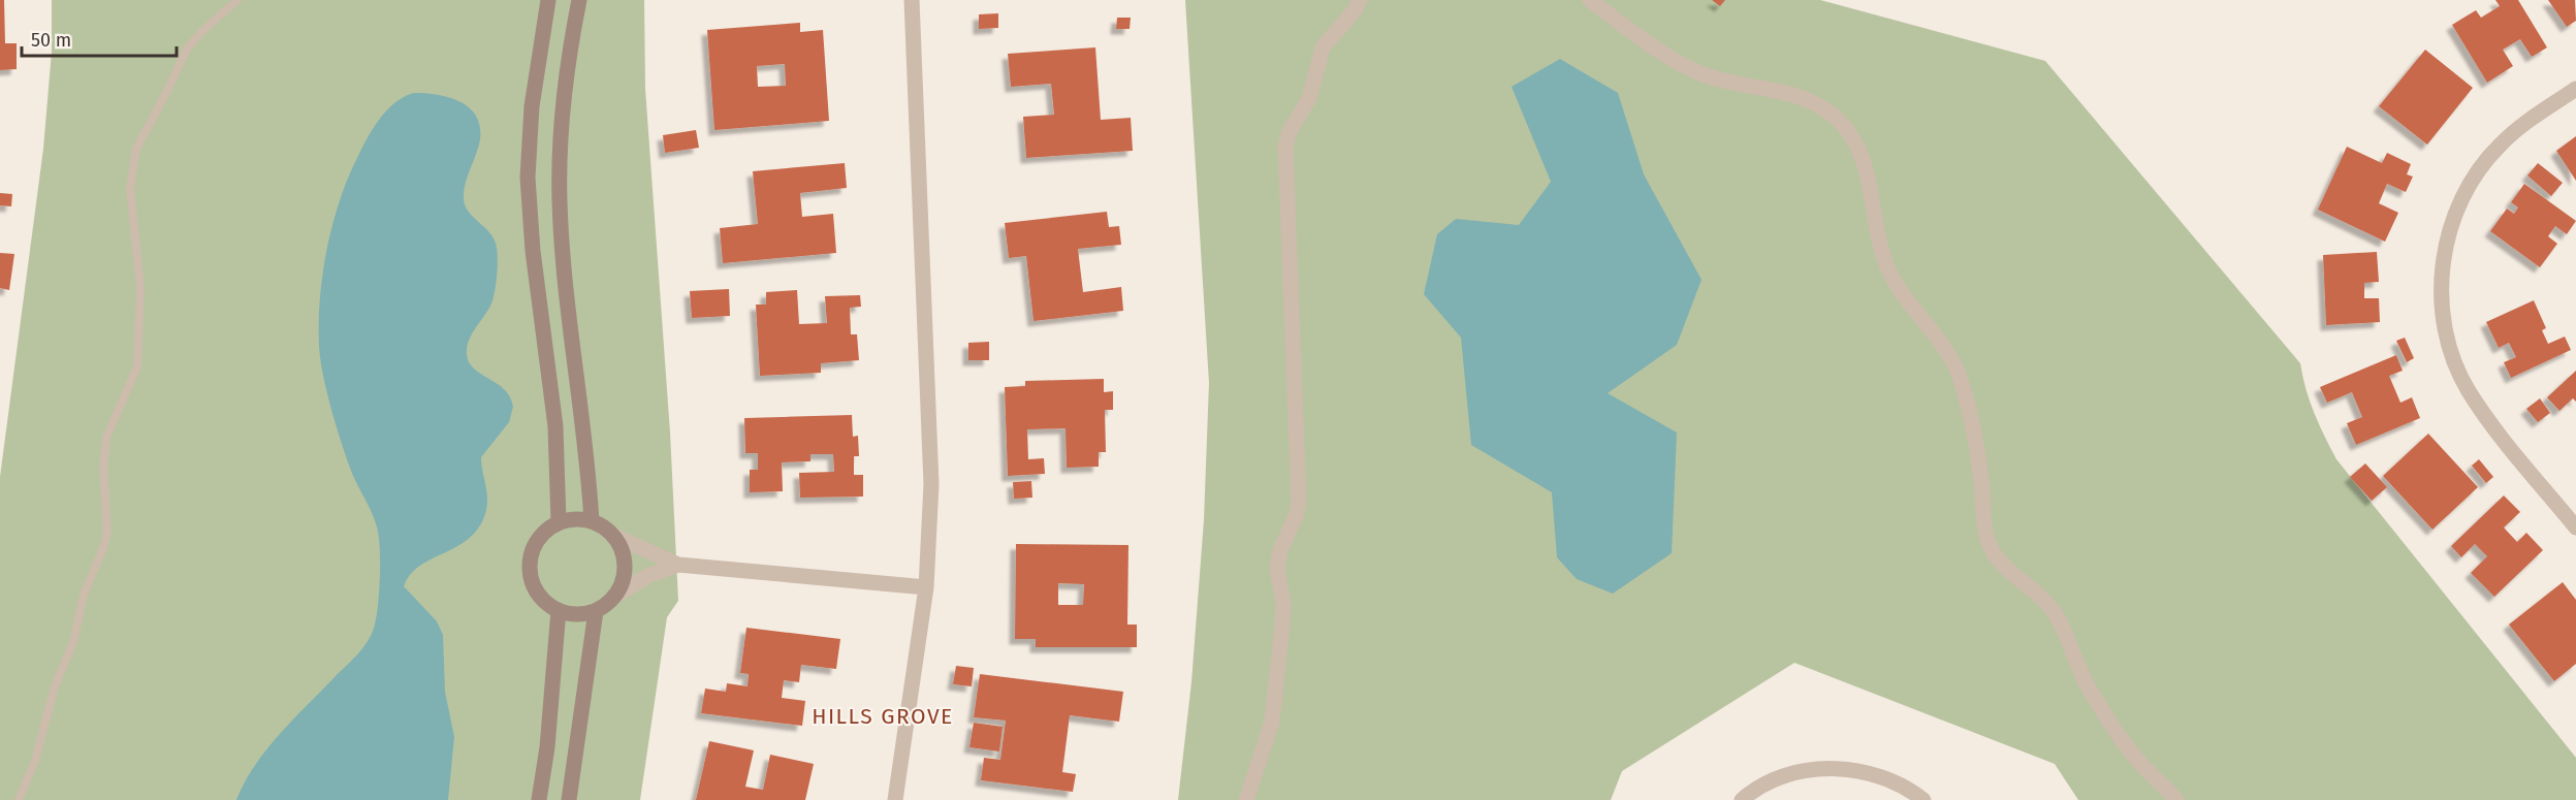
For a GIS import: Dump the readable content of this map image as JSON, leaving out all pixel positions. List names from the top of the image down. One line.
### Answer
{"districts":["HILLS GROVE"],"scale_bar":"50 m"}
